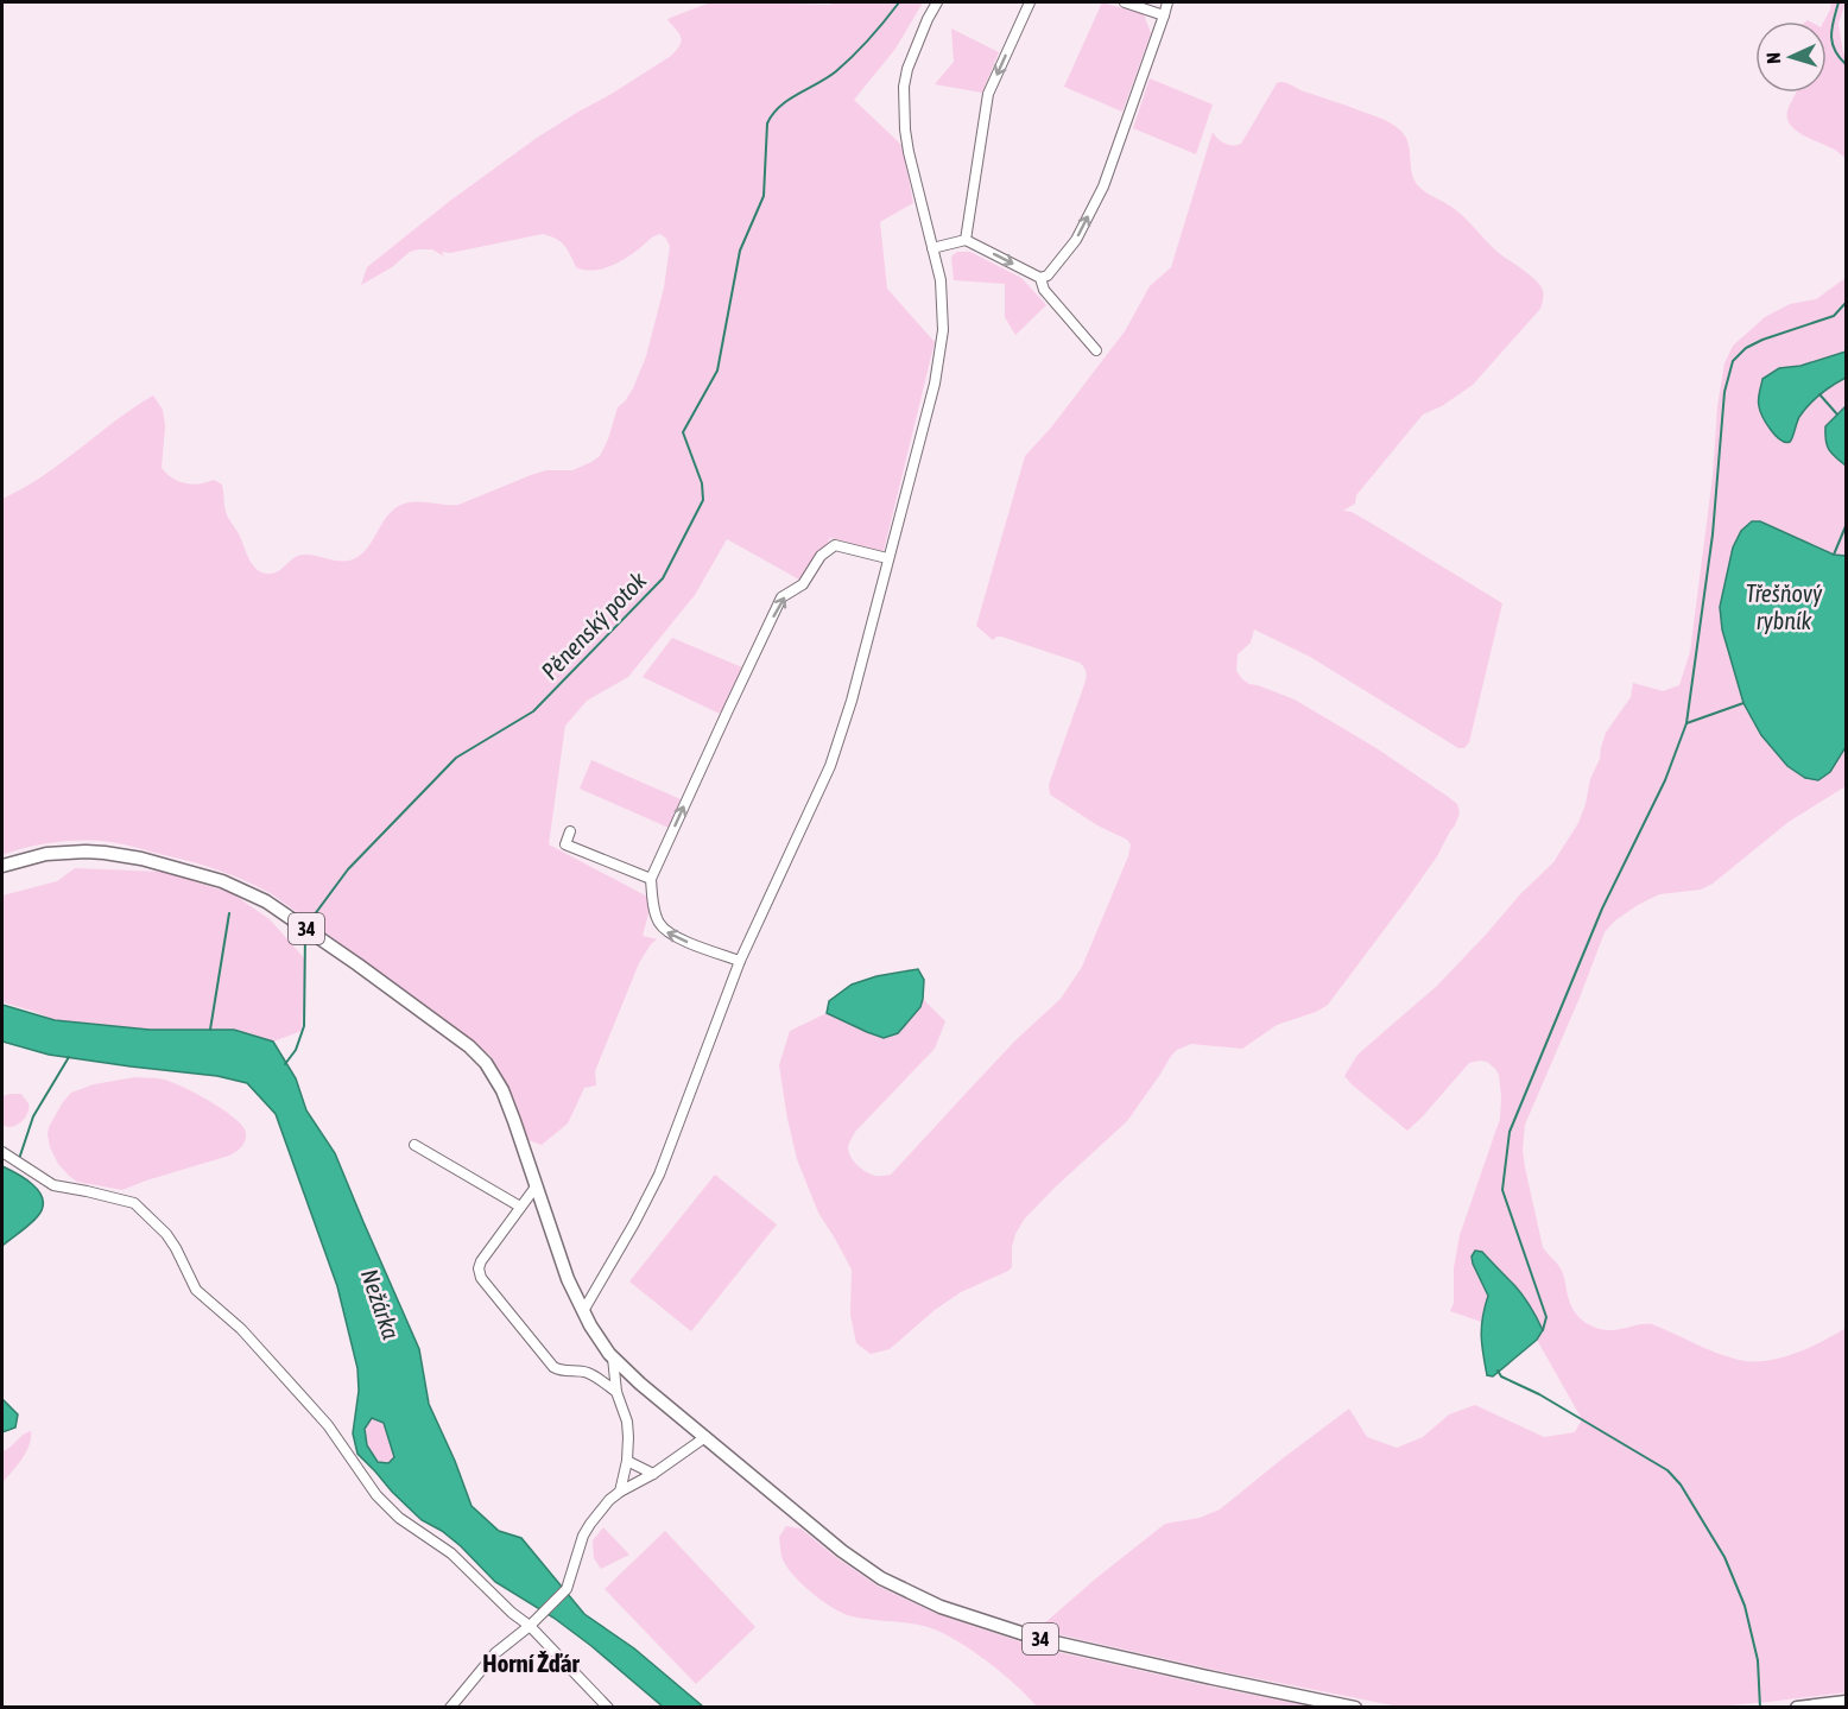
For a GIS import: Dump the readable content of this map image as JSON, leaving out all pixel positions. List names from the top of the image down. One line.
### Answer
{"streets":{"main road":["34"]},"districts":["Horní Žďár"],"water":["Třešňový rybník","Pěnenský potok","Nežárka"],"north":"left"}
